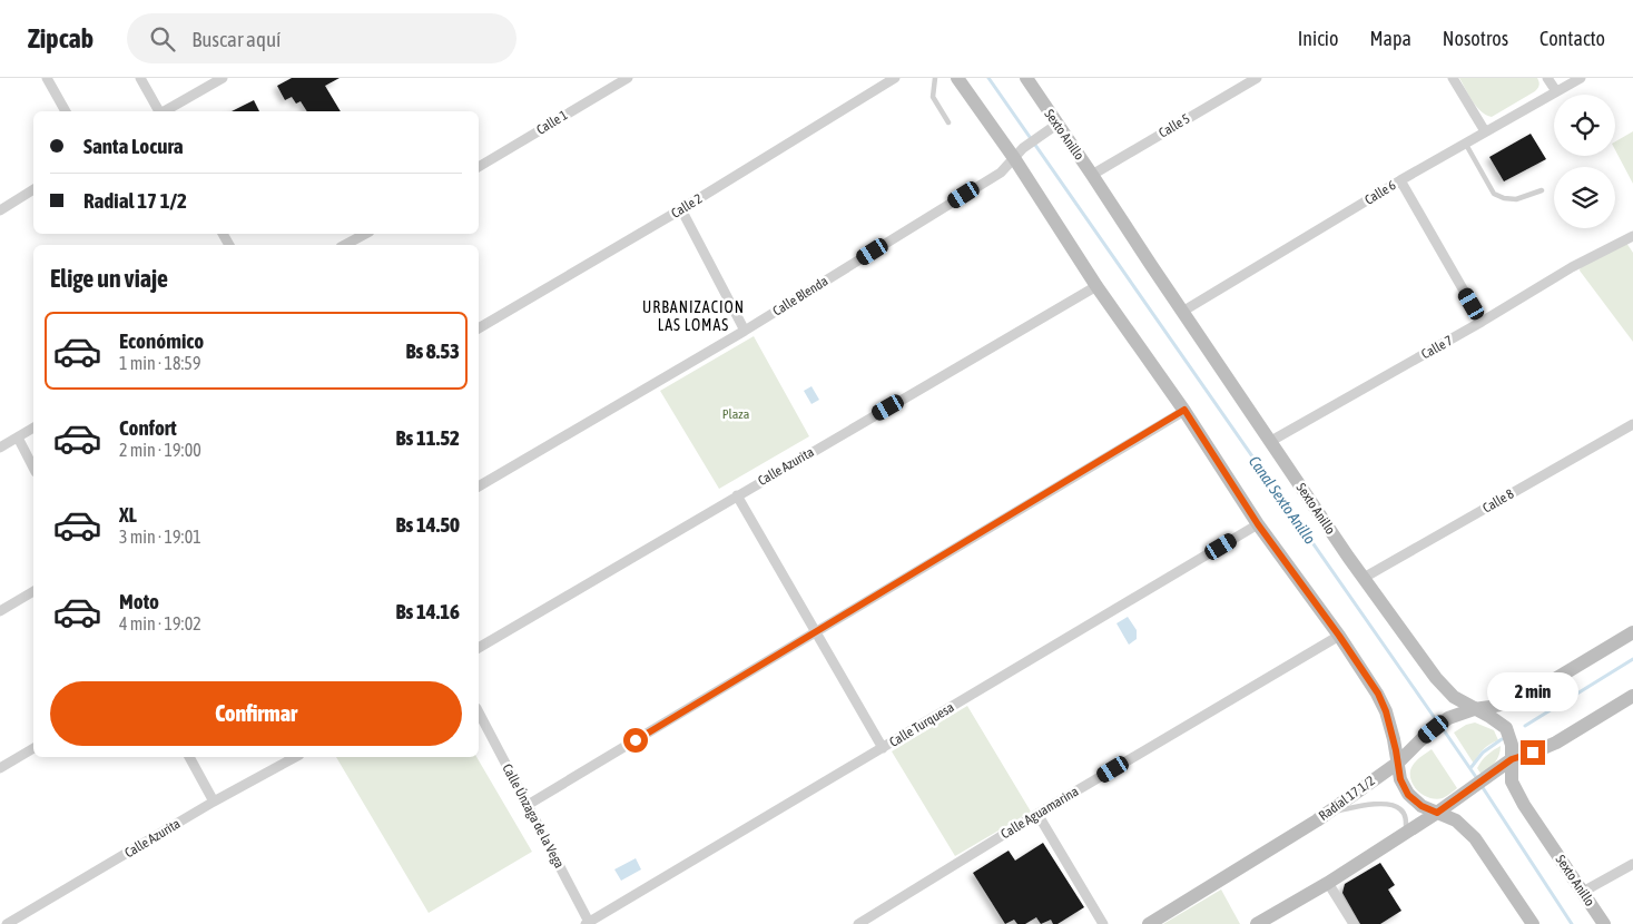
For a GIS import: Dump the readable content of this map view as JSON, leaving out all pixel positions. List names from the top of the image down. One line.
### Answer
{"streets":{"main road":["Sexto Anillo","Radial 17 1/2"],"street":["Calle 1","Calle 5","Calle 6","Calle 2","Calle Blenda","Calle 7","Calle Azurita","Calle 8","Calle Turquesa","Calle Aguamarina","Calle Únzaga de la Vega"]},"crossings":[["Calle 5","Sexto Anillo"],["Sexto Anillo","Calle 6"],["Sexto Anillo","Calle Blenda"],["Sexto Anillo","Calle 7"],["Sexto Anillo","Calle 8"],["Sexto Anillo","Radial 17 1/2"],["Calle Turquesa","Calle Únzaga de la Vega"]],"districts":["URBANIZACION LAS LOMAS"],"water":["Canal Sexto Anillo"],"parks":["Plaza"],"page":{"header":"Zipcab","search":"Buscar aquí","nav":["Inicio","Mapa","Nosotros","Contacto"],"banner":["Santa Locura","Radial 17 1/2"],"heading":"Elige un viaje","list":[{"name":"Económico","note":"1 min · 18:59","value":"Bs 8.53"},{"name":"Confort","note":"2 min · 19:00","value":"Bs 11.52"},{"name":"XL","note":"3 min · 19:01","value":"Bs 14.50"},{"name":"Moto","note":"4 min · 19:02","value":"Bs 14.16"}],"buttons":"Confirmar","bubble":"2 min"}}
